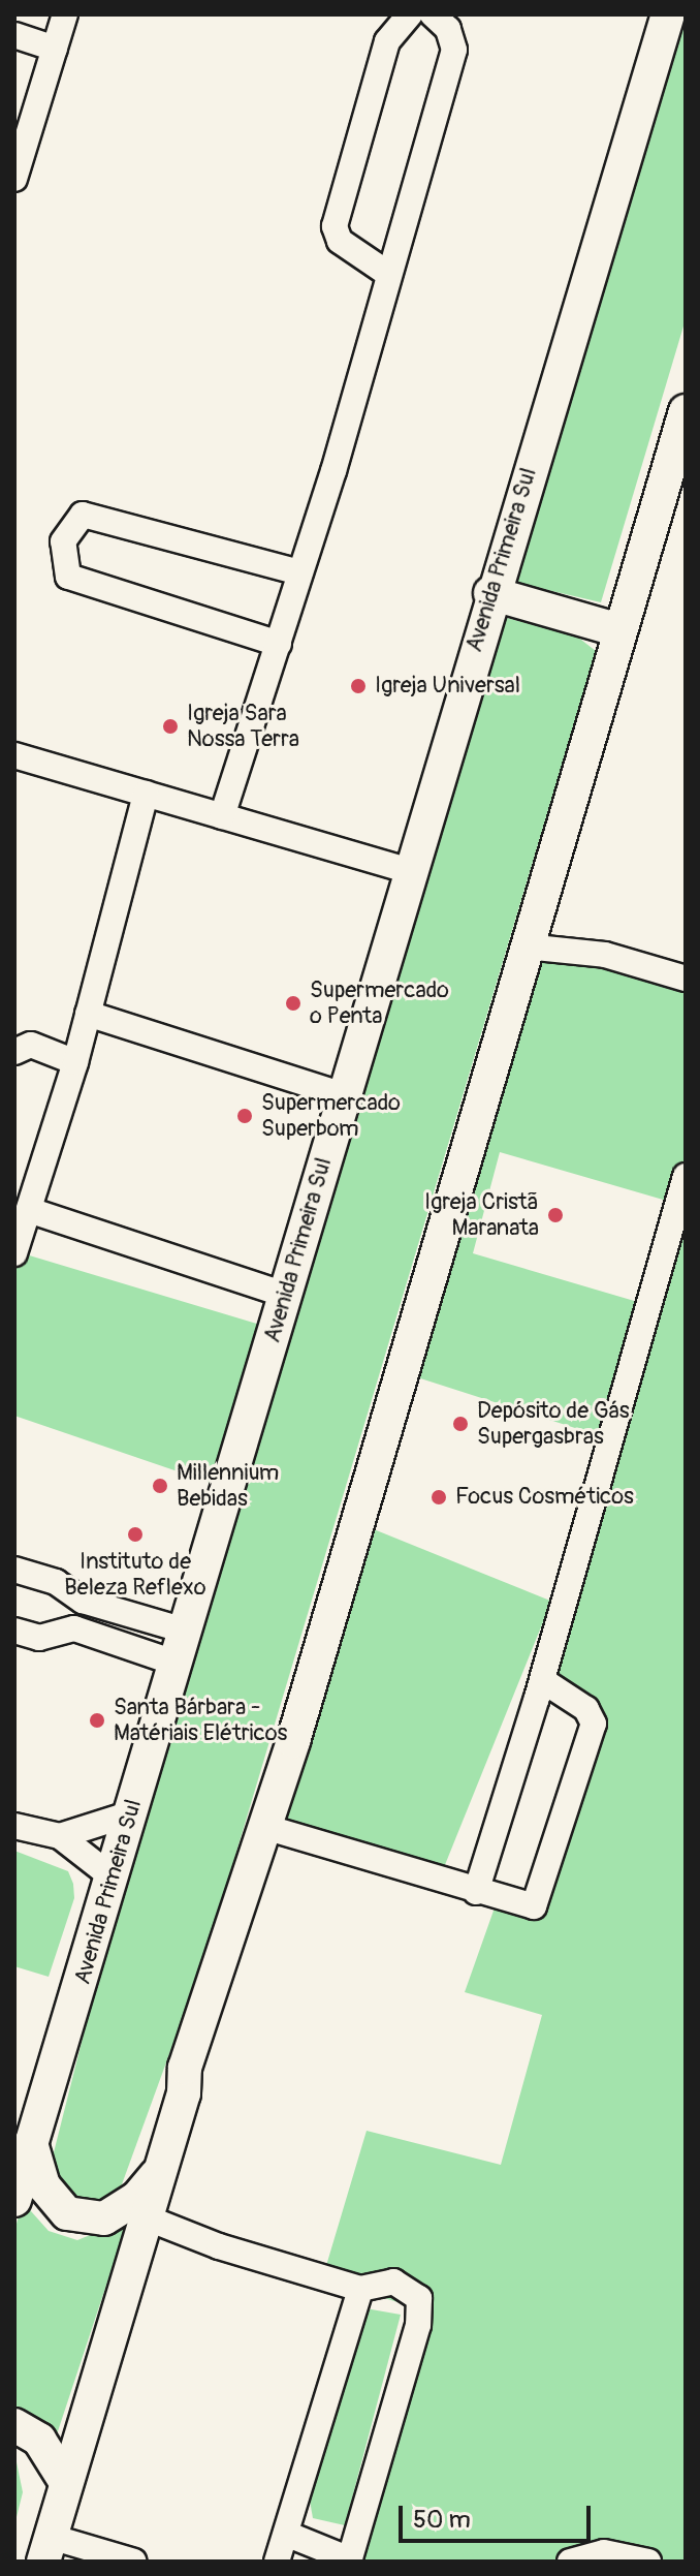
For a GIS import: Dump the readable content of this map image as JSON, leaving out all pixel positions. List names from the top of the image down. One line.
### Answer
{"streets":{"main road":["Avenida Primeira Sul"]},"places":["Igreja Universal","Igreja Sara Nossa Terra","Supermercado o Penta","Supermercado Superbom","Igreja Cristã Maranata","Depósito de Gás Supergasbras","Millennium Bebidas","Focus Cosméticos","Instituto de Beleza Reflexo","Santa Bárbara - Matériais Elétricos"],"scale_bar":"50 m"}
